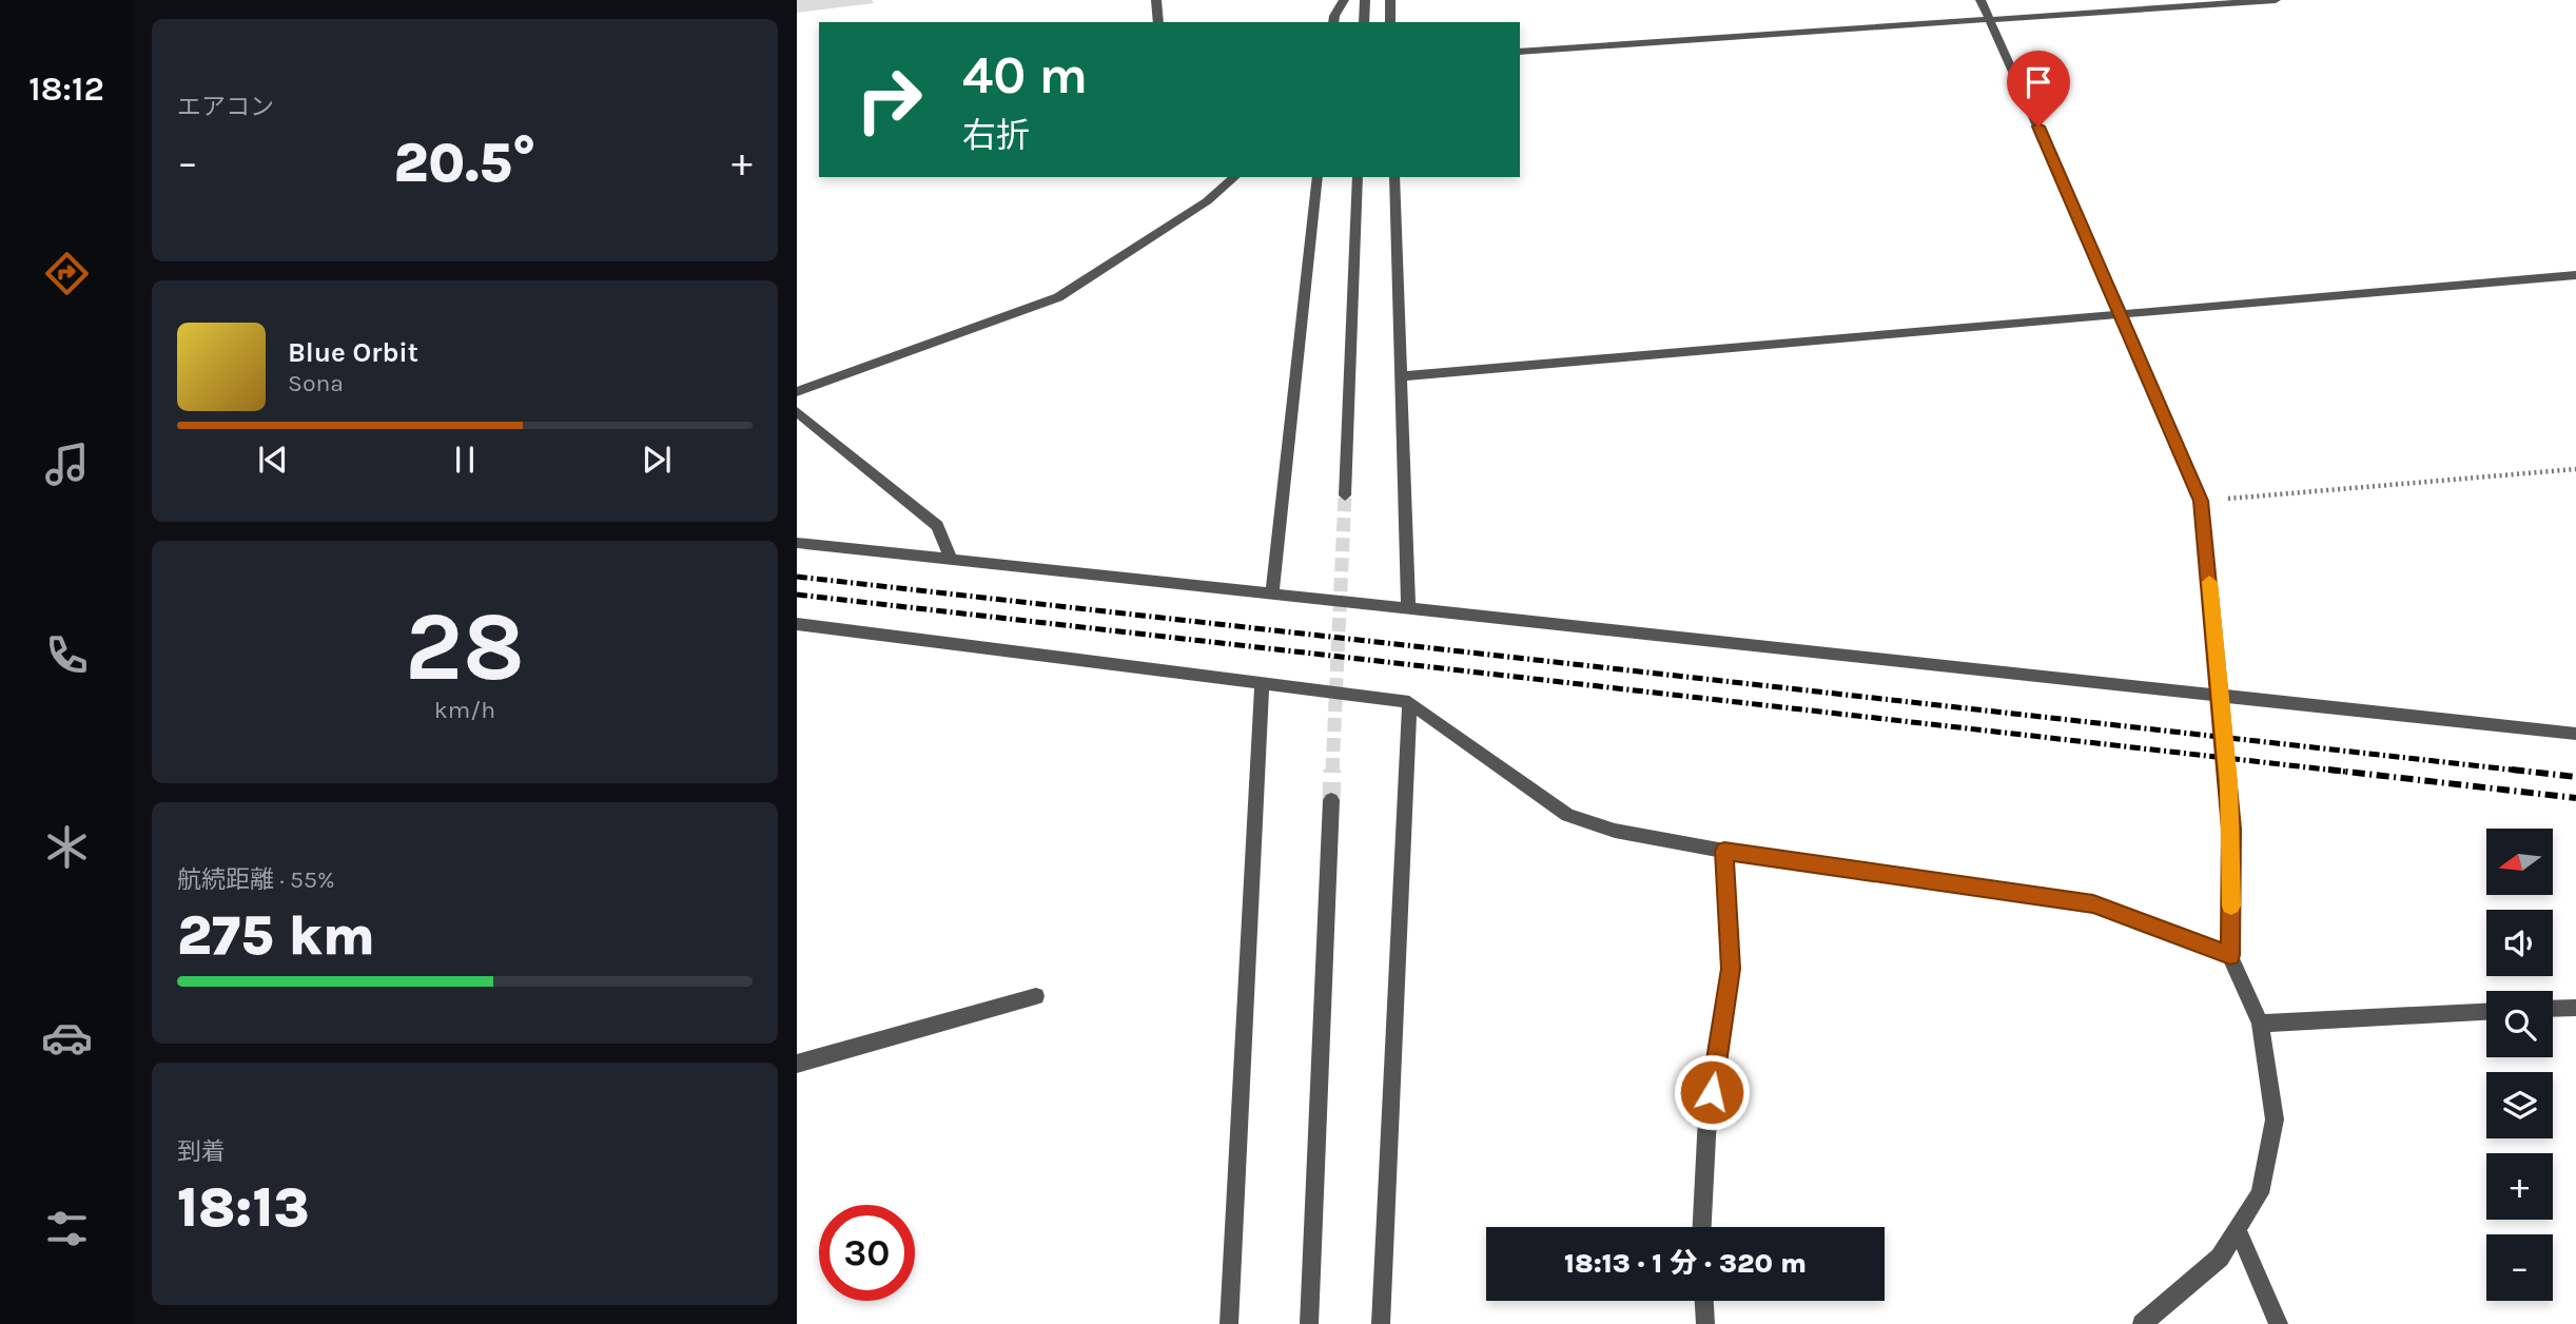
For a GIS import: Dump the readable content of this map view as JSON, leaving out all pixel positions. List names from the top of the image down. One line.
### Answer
{"north":"left","page":{"tabs":"18:12","tile":["エアコン",["28","km/h"],["航続距離 · 55%","275 km"],["到着","18:13"]],"turn":["40 m","右折"],"heat":["−","20.5°","+"],"song":["Blue Orbit","Sona"],"map_buttons":["+","−"],"limit":"30","trip":"18:13 · 1 分 · 320 m"}}
